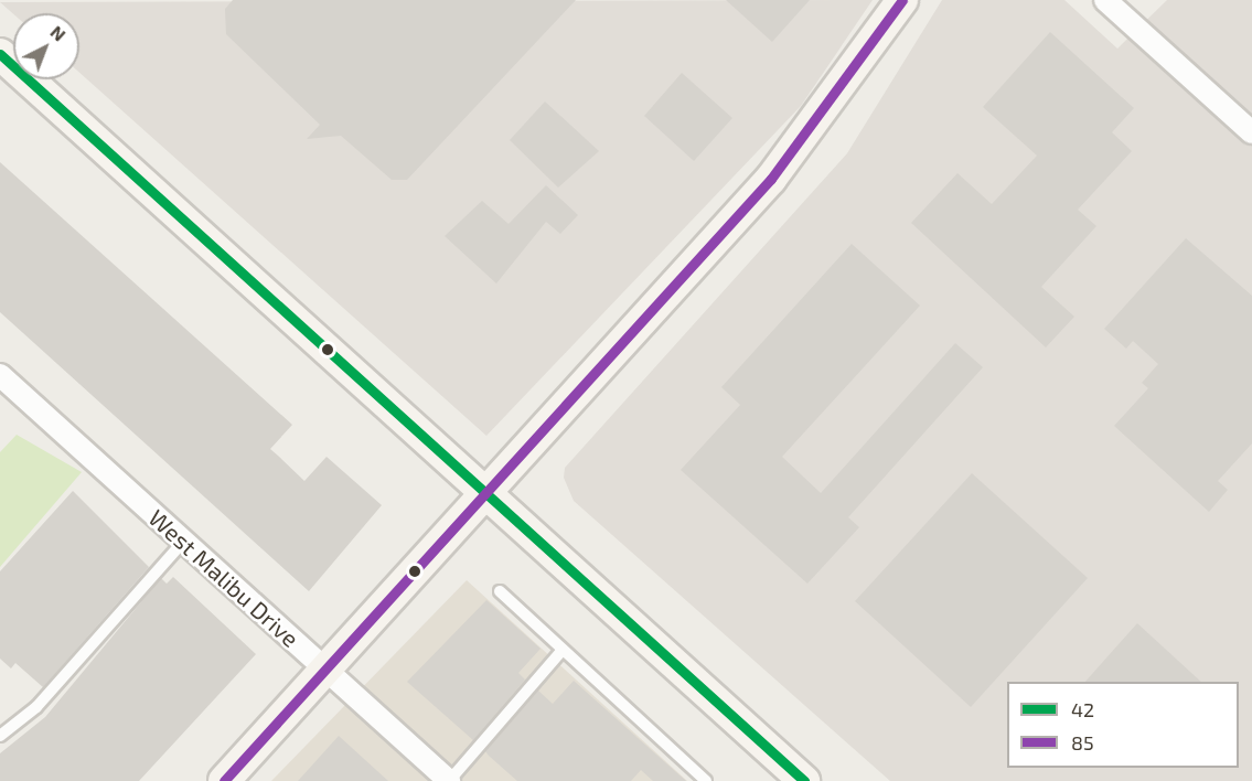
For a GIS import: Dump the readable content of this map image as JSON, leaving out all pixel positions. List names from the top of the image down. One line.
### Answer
{"streets":{"street":["West Malibu Drive"]},"lines":["transit line 85","transit line 42"],"legend":["42","85"],"north":"top right"}
